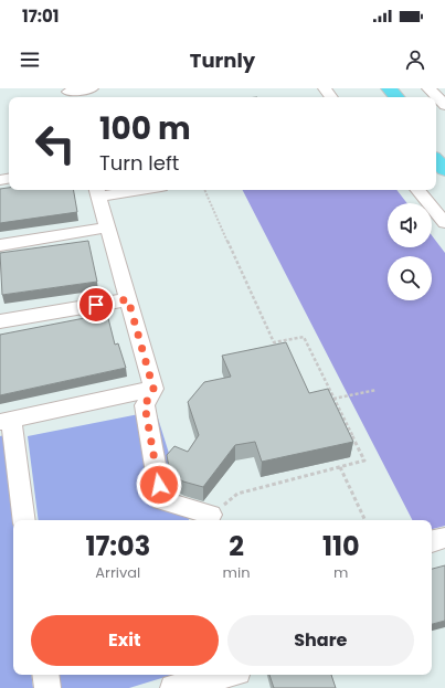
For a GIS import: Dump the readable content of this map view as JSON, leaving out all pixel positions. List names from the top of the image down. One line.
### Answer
{"page":{"status":"17:01","header":"Turnly","turn":["100 m","Turn left"],"eta":["17:03","Arrival","2","min","110","m"],"buttons":["Exit","Share"]}}
